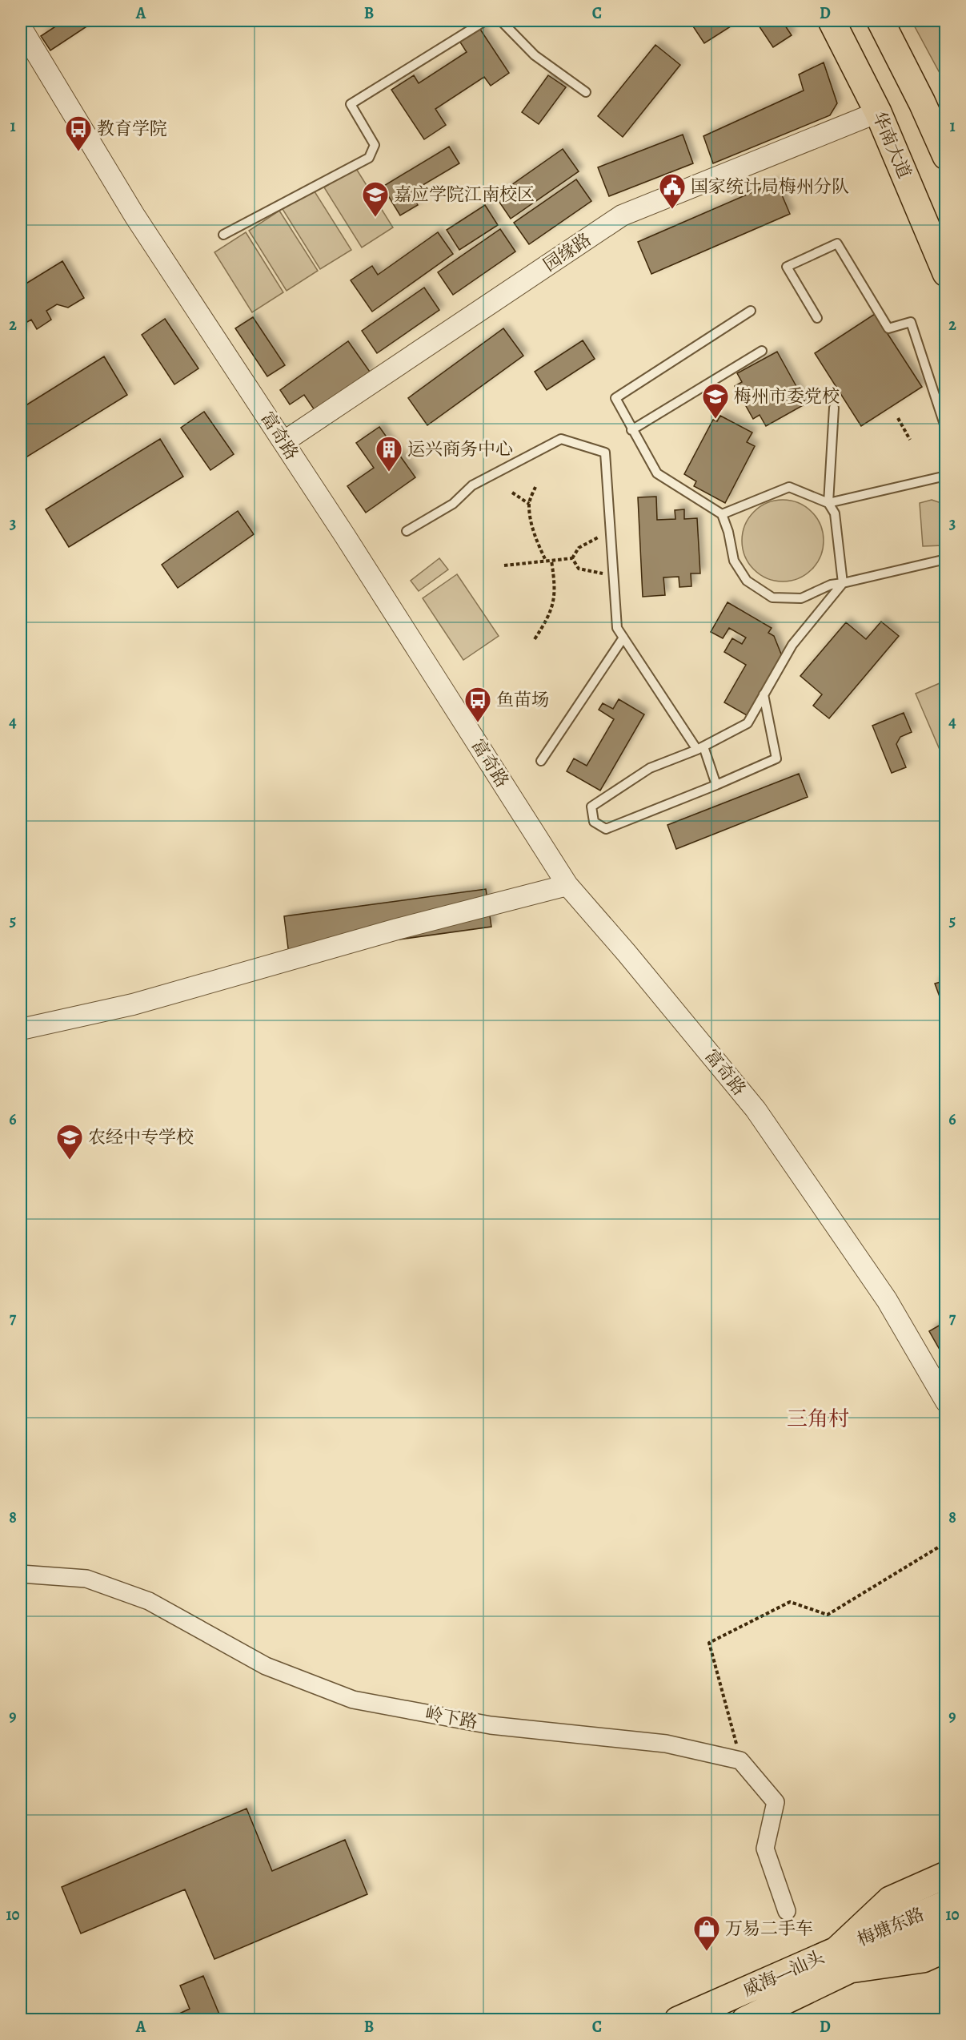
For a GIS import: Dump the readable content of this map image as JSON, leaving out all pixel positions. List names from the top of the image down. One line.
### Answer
{"streets":{"main road":["华南大道","梅塘东路","威海—汕头"],"street":["园缘路","富奇路","岭下路"]},"crossings":[["华南大道","园缘路"],["园缘路","富奇路"],["梅塘东路","威海—汕头"]],"districts":["三角村"],"places":{"bus stop":["教育学院","鱼苗场"],"public building":["国家统计局梅州分队"],"school or university":["嘉应学院江南校区","梅州市委党校","农经中专学校"],"building":["运兴商务中心"],"shop":["万易二手车"]},"grid":{"columns":["A","B","C","D"],"rows":["1","2","3","4","5","6","7","8","9","10"]}}
